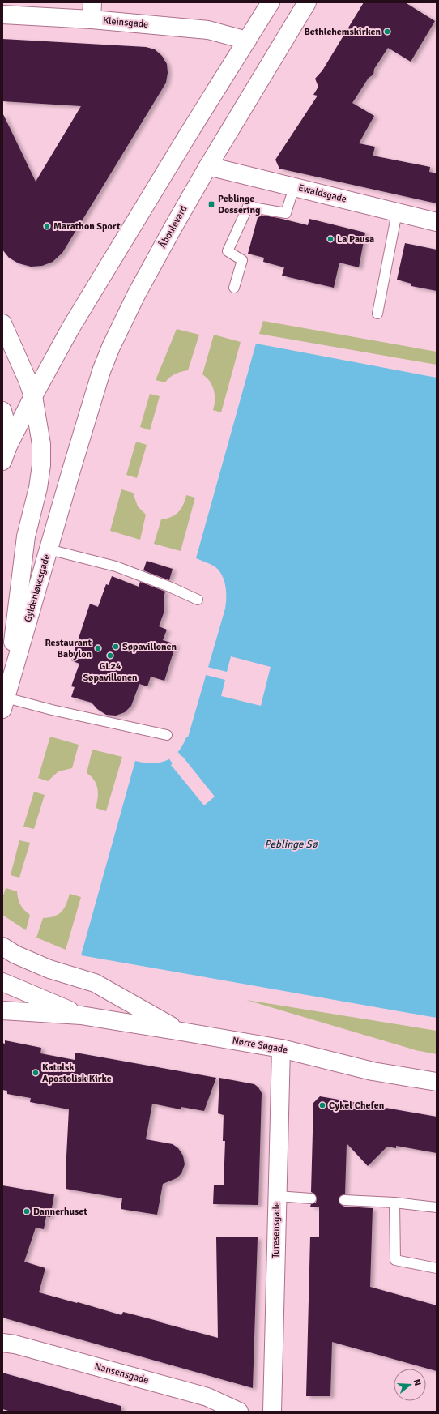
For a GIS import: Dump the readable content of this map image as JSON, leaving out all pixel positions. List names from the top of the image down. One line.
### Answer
{"streets":{"street":["Kleinsgade","Ewaldsgade","Åboulevard","Gyldenløvesgade","Nørre Søgade","Turesensgade","Nansensgade"]},"crossings":[["Ewaldsgade","Åboulevard"],["Åboulevard","Gyldenløvesgade"],["Nørre Søgade","Turesensgade"]],"water":["Peblinge Sø"],"places":{"other":["Bethlehemskirken","Marathon Sport","La Pausa","Søpavillonen","Restaurant Babylon","GL24 Søpavillonen","Katolsk Apostolisk Kirke","Cykel Chefen","Dannerhuset"],"transit":["Peblinge Dossering"]},"north":"right"}
